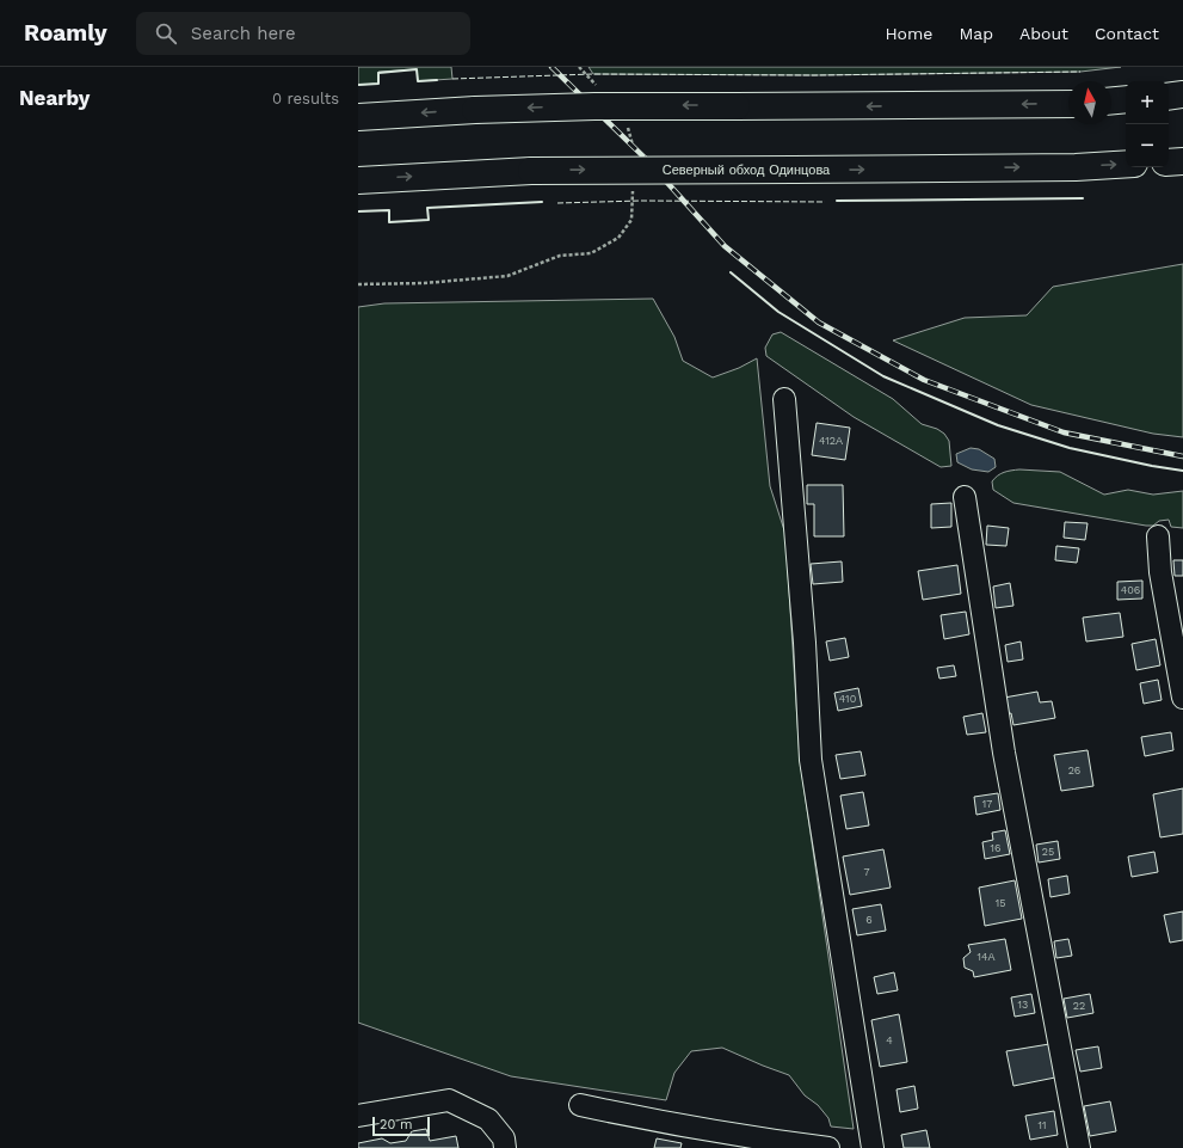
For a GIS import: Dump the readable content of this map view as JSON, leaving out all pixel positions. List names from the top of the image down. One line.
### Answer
{"streets":{"highway":["Северный обход Одинцова"]},"house_numbers":["412А","406","410","26","17","16","25","7","15","6","14А","13","22","4","11"],"scale_bar":"20 m","north":"top","page":{"header":"Roamly","search":"Search here","nav":["Home","Map","About","Contact"],"heading":["Nearby","0 results"],"map_buttons":["+","−"],"scale":"20 m"}}
